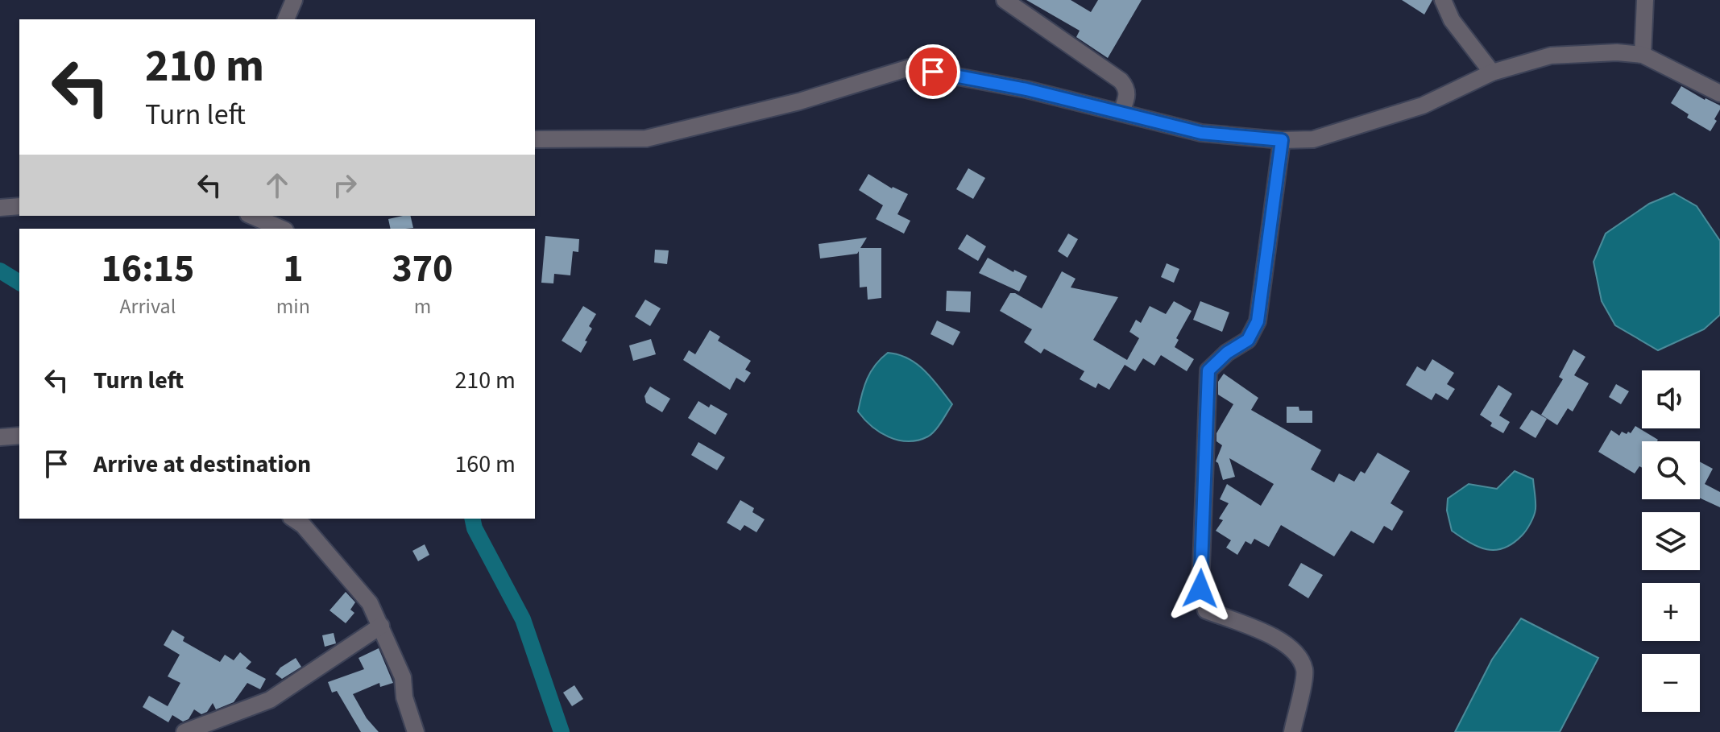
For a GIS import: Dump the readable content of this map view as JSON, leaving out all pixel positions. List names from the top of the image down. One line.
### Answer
{"page":{"turn":["210 m","Turn left"],"eta":["16:15","Arrival","1","min","370","m"],"list":[{"name":"Turn left","value":"210 m"},{"name":"Arrive at destination","value":"160 m"}],"map_buttons":["+","−"]}}
